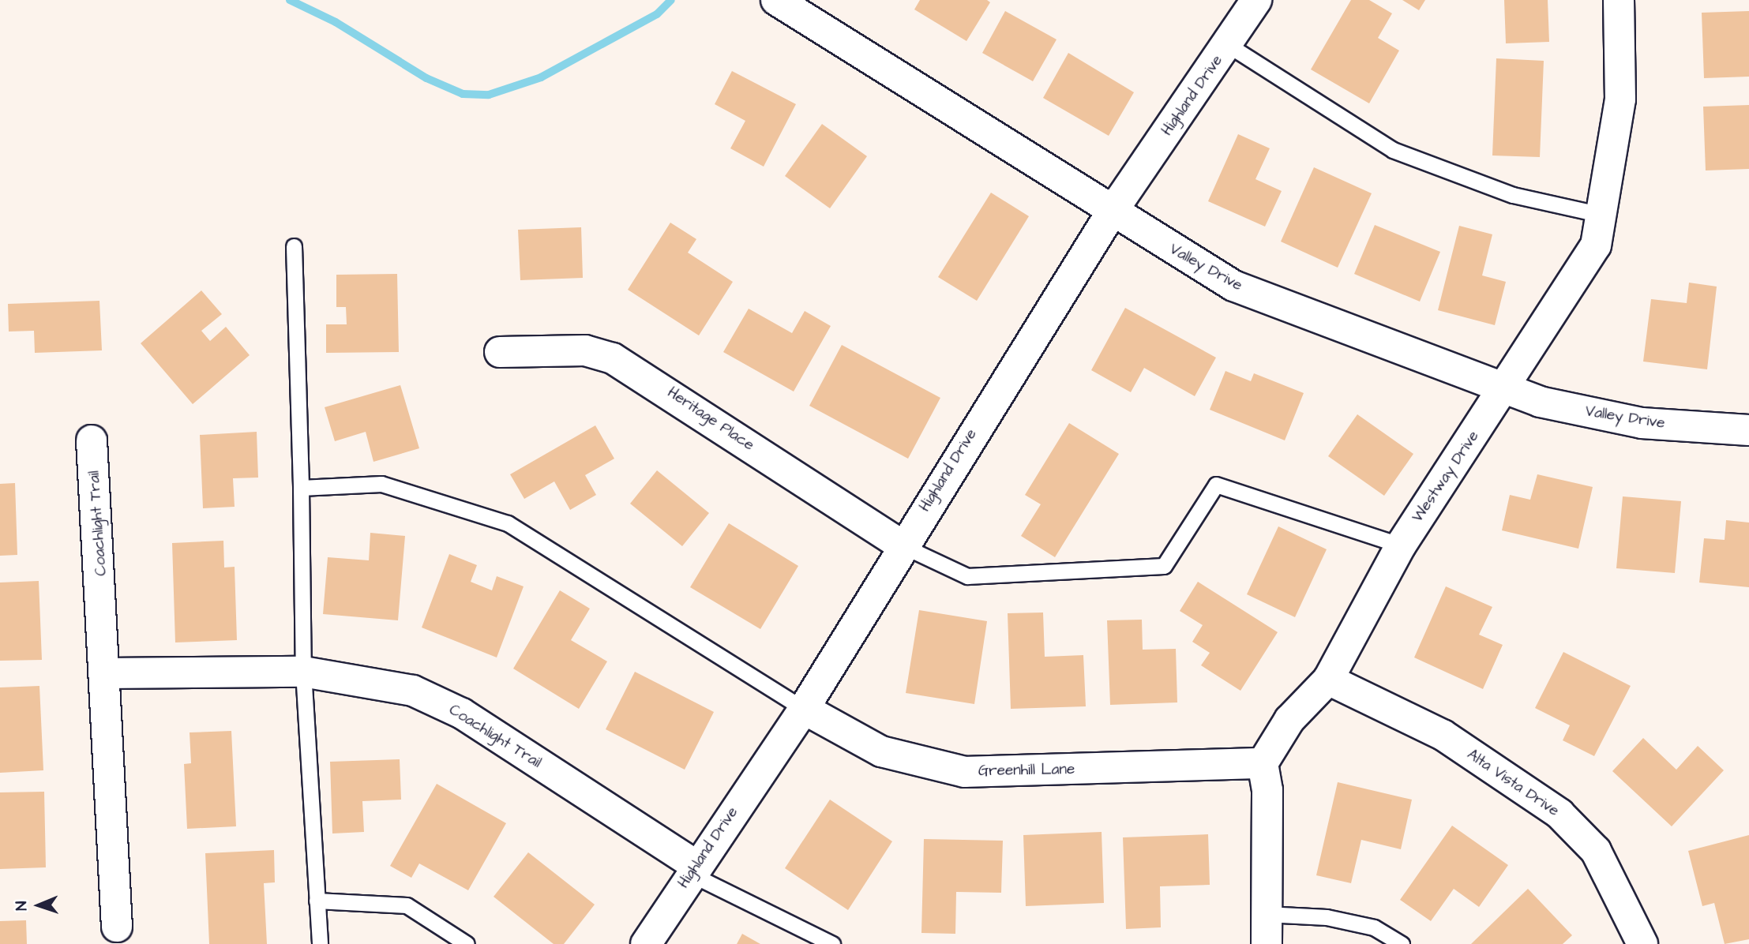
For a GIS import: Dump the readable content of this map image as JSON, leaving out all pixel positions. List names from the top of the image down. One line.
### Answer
{"streets":{"street":["Highland Drive","Valley Drive","Heritage Place","Westway Drive","Coachlight Trail","Greenhill Lane","Alta Vista Drive"]},"crossings":[["Highland Drive","Valley Drive"],["Highland Drive","Heritage Place"],["Highland Drive","Coachlight Trail"],["Highland Drive","Greenhill Lane"],["Valley Drive","Westway Drive"],["Westway Drive","Greenhill Lane"],["Westway Drive","Alta Vista Drive"]],"north":"left"}
